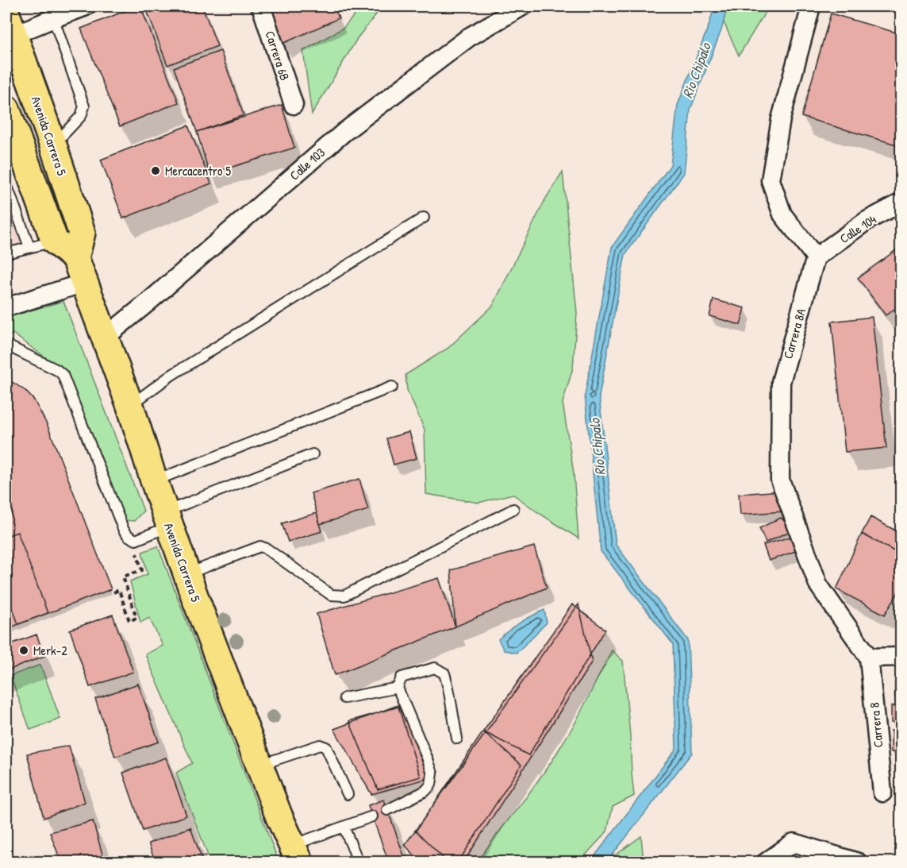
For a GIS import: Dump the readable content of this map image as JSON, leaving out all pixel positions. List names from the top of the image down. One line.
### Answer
{"streets":{"main road":["Avenida Carrera 5"],"street":["Carrera 6B","Calle 103","Calle 104","Carrera 8A","Carrera 8"]},"crossings":[["Avenida Carrera 5","Calle 103"],["Calle 104","Carrera 8A"],["Carrera 8A","Carrera 8"]],"water":["Río Chipalo"],"places":["Mercacentro 5","Merk-2"]}
